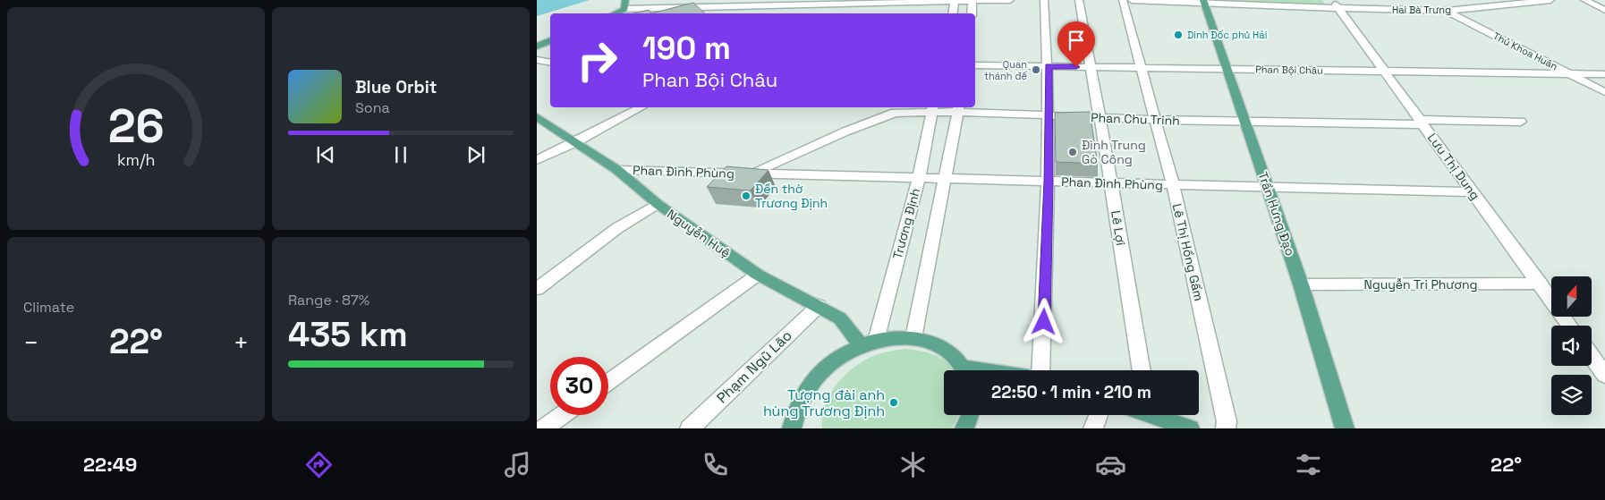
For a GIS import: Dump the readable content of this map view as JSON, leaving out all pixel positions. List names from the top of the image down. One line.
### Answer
{"streets":{"main road":["Trần Hưng Đạo","Nguyễn Huệ"],"street":["Hai Bà Trưng","Thủ Khoa Huân","Phan Bội Châu","Phan Chu Trinh","Lưu Thị Dung","Phan Đình Phùng","Trương Định","Lê Lợi","Lê Thị Hồng Gấm","Nguyễn Tri Phương","Phạm Ngũ Lão"]},"crossings":[["Hai Bà Trưng","Thủ Khoa Huân"],["Hai Bà Trưng","Lưu Thị Dung"],["Hai Bà Trưng","Trần Hưng Đạo"],["Thủ Khoa Huân","Phan Bội Châu"],["Phan Bội Châu","Lưu Thị Dung"],["Phan Bội Châu","Trần Hưng Đạo"],["Phan Bội Châu","Lê Lợi"],["Phan Bội Châu","Lê Thị Hồng Gấm"],["Phan Chu Trinh","Lưu Thị Dung"],["Phan Chu Trinh","Phan Đình Phùng"],["Phan Chu Trinh","Trần Hưng Đạo"],["Phan Chu Trinh","Trương Định"],["Phan Chu Trinh","Lê Lợi"],["Phan Chu Trinh","Lê Thị Hồng Gấm"],["Lưu Thị Dung","Phan Đình Phùng"],["Lưu Thị Dung","Nguyễn Tri Phương"],["Phan Đình Phùng","Trần Hưng Đạo"],["Phan Đình Phùng","Trương Định"],["Phan Đình Phùng","Lê Lợi"],["Phan Đình Phùng","Nguyễn Huệ"],["Phan Đình Phùng","Lê Thị Hồng Gấm"],["Trần Hưng Đạo","Nguyễn Tri Phương"],["Trương Định","Nguyễn Huệ"],["Nguyễn Huệ","Phạm Ngũ Lão"]],"places":["Dinh Đốc phủ Hải","Quan thánh đế","Đình Trung Gò Công","Đền thờ Trương Định","Tượng đài anh hùng Trương Định"],"north":"top","page":{"turn":["190 m","Phan Bội Châu"],"song":["Blue Orbit","Sona"],"tile":["Climate",["Range · 87%","435 km"]],"heat":["−","22°","+"],"limit":"30","trip":"22:50 · 1 min · 210 m","tabs":["22:49","22°"],"gauge":["26","km/h"]}}
